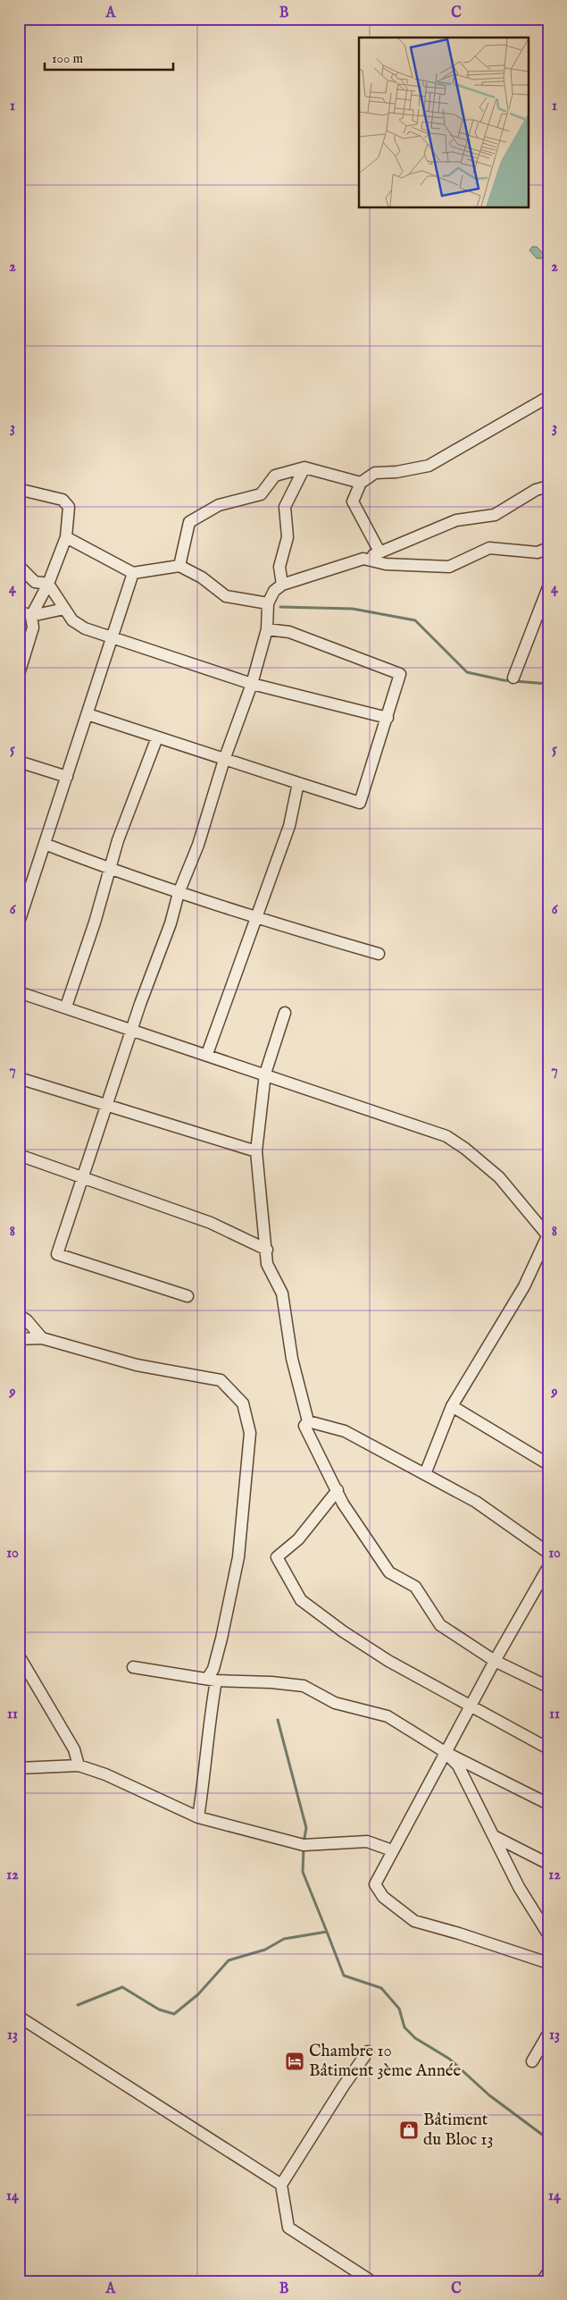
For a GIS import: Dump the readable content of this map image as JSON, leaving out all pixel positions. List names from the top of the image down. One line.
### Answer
{"places":{"hotel":["Chambre 10 Bâtiment 3ème Année"],"shop":["Bâtiment du Bloc 13"]},"scale_bar":"100 m","grid":{"columns":["A","B","C"],"rows":["1","2","3","4","5","6","7","8","9","10","11","12","13","14"]}}
